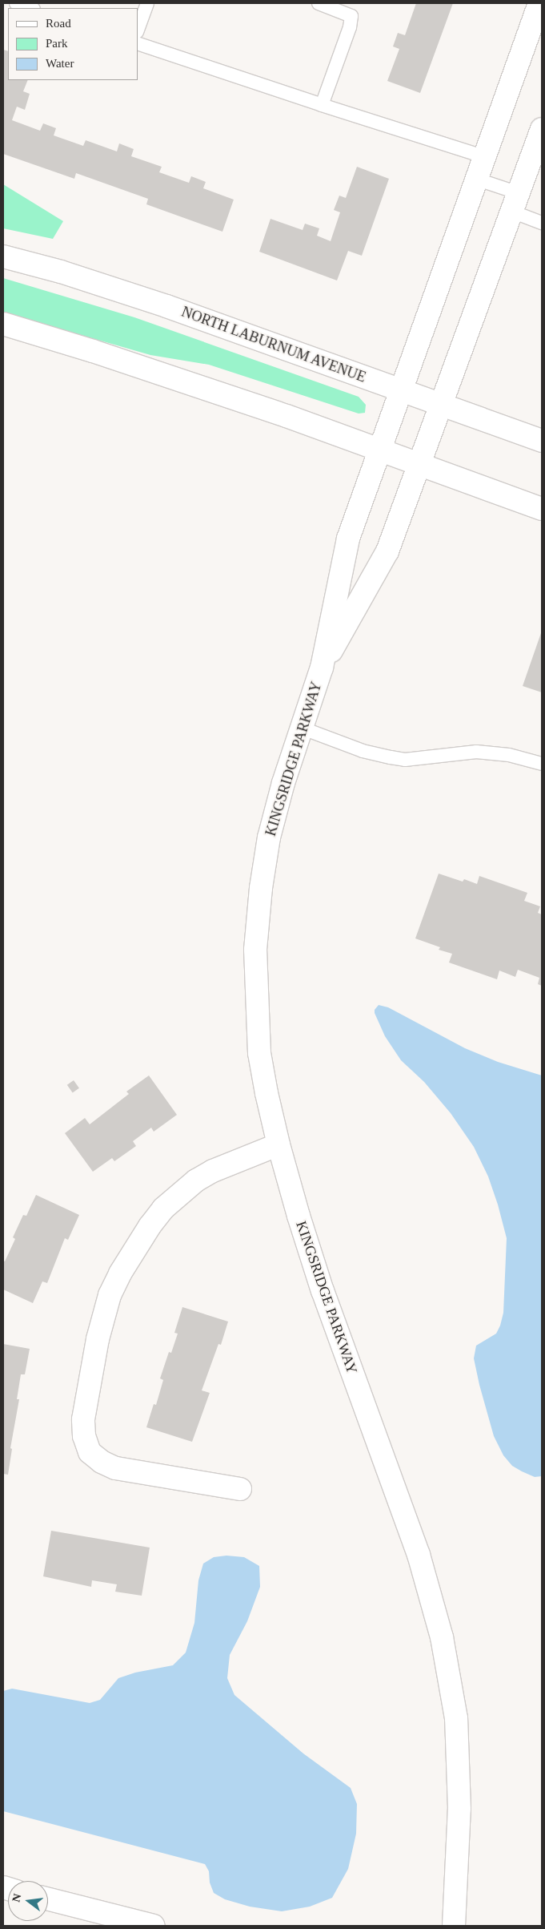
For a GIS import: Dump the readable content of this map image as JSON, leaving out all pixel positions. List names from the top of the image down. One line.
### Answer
{"streets":{"street":["NORTH LABURNUM AVENUE","KINGSRIDGE PARKWAY"]},"crossings":[["NORTH LABURNUM AVENUE","KINGSRIDGE PARKWAY"]],"legend":["Road","Park","Water"],"north":"left"}
